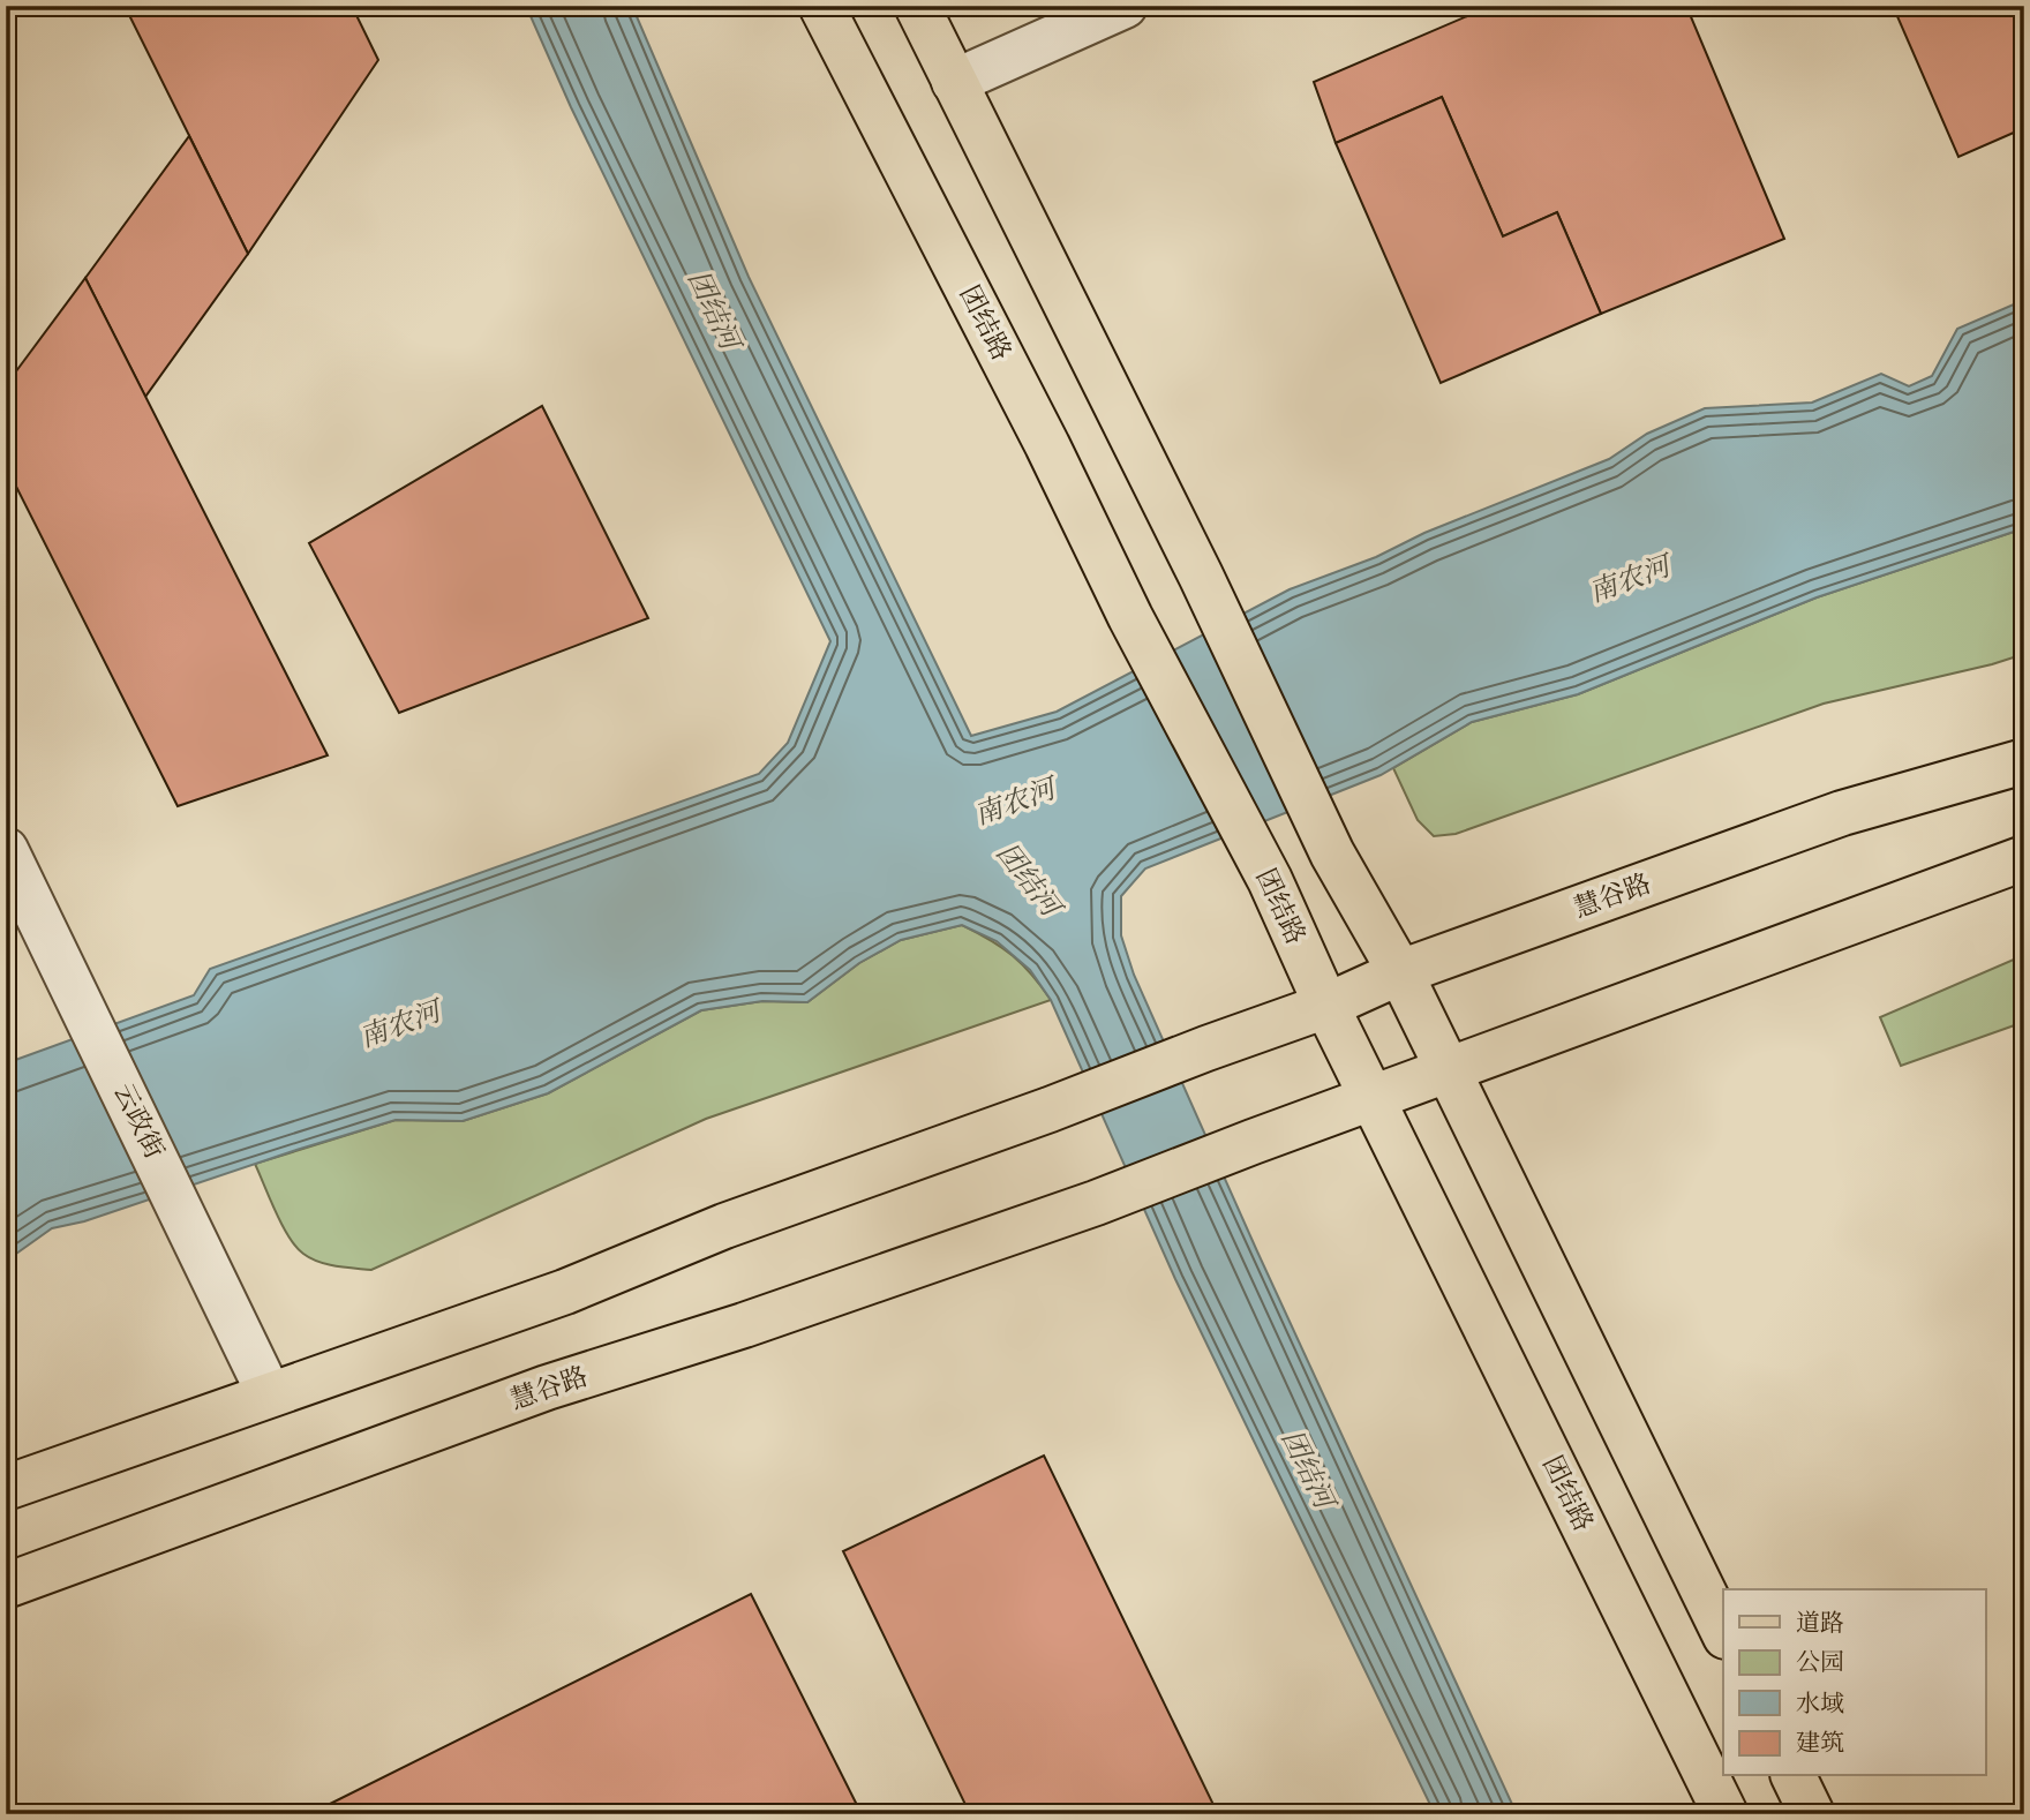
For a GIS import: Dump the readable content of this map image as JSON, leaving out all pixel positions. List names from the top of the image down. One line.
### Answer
{"streets":{"main road":["团结路","慧谷路"],"street":["云政街"]},"crossings":[["团结路","慧谷路"],["慧谷路","云政街"]],"water":["团结河","南农河"],"legend":["道路","公园","水域","建筑"]}
